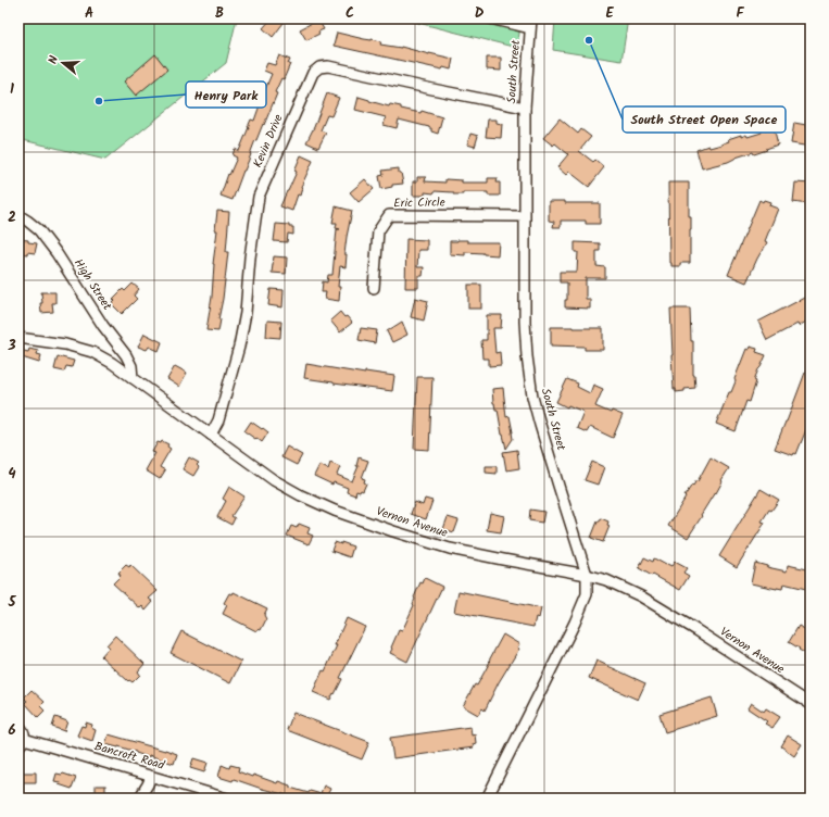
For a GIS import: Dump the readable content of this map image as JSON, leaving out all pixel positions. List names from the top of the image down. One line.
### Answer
{"streets":{"street":["South Street","Kevin Drive","Eric Circle","High Street","Vernon Avenue","Bancroft Road"]},"crossings":[["South Street","Kevin Drive"],["South Street","Eric Circle"],["South Street","Vernon Avenue"],["Kevin Drive","Vernon Avenue"],["High Street","Vernon Avenue"]],"places":["South Street Open Space","Henry Park"],"north":"left","grid":{"columns":["A","B","C","D","E","F"],"rows":["1","2","3","4","5","6"]}}
